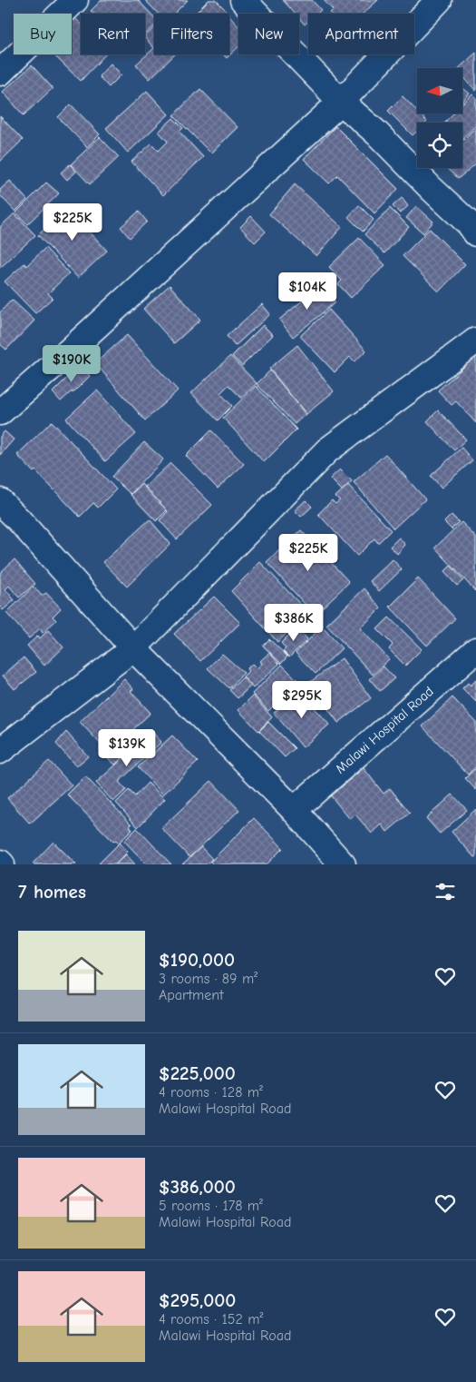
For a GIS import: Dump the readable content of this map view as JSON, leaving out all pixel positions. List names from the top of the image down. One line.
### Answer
{"streets":{"street":["Malawi Hospital Road"]},"north":"left","page":{"chip":["Buy","Rent","Filters","New","Apartment"],"price":["$225K","$104K","$190K","$225K","$386K","$295K","$139K"],"heading":"7 homes","list":[{"name":"$190,000","note":"3 rooms · 89 m² · Apartment"},{"name":"$225,000","note":"4 rooms · 128 m² · Malawi Hospital Road"},{"name":"$386,000","note":"5 rooms · 178 m² · Malawi Hospital Road"},{"name":"$295,000","note":"4 rooms · 152 m² · Malawi Hospital Road"}]}}
